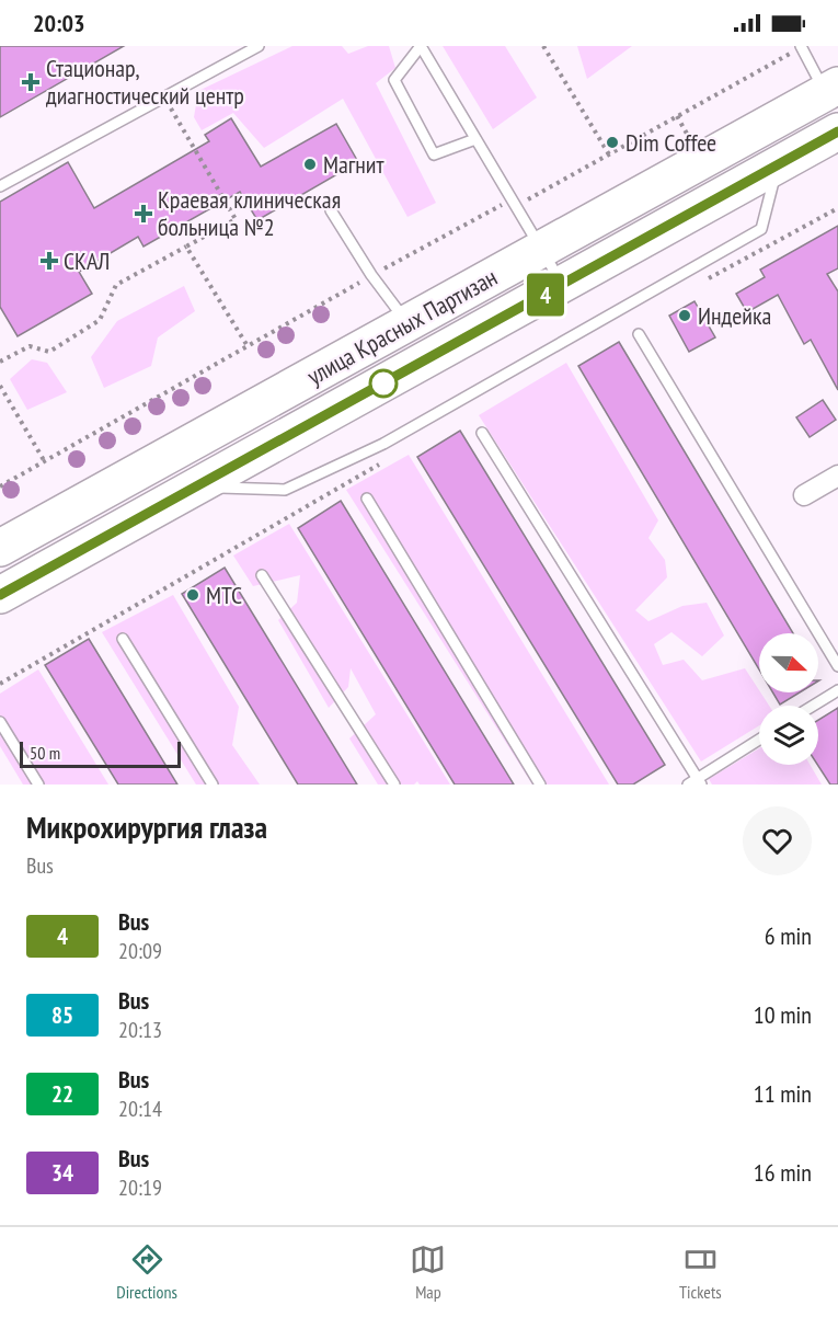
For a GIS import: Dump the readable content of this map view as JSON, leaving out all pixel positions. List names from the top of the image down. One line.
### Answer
{"streets":{"highway":["улица Красных Партизан"]},"places":{"health":["Стационар, диагностический центр","Краевая клиническая больница №2","СКАЛ"],"other":["Dim Coffee","Магнит","Индейка","МТС"]},"lines":["bus line 4"],"scale_bar":"50 m","north":"right","page":{"status":"20:03","on_map":"4","scale":"50 m","heading":["Микрохирургия глаза","Bus"],"list":[{"mark":"4","name":"Bus","note":"20:09","value":"6 min"},{"mark":"85","name":"Bus","note":"20:13","value":"10 min"},{"mark":"22","name":"Bus","note":"20:14","value":"11 min"},{"mark":"34","name":"Bus","note":"20:19","value":"16 min"}],"tabs":["Directions","Map","Tickets"]}}
